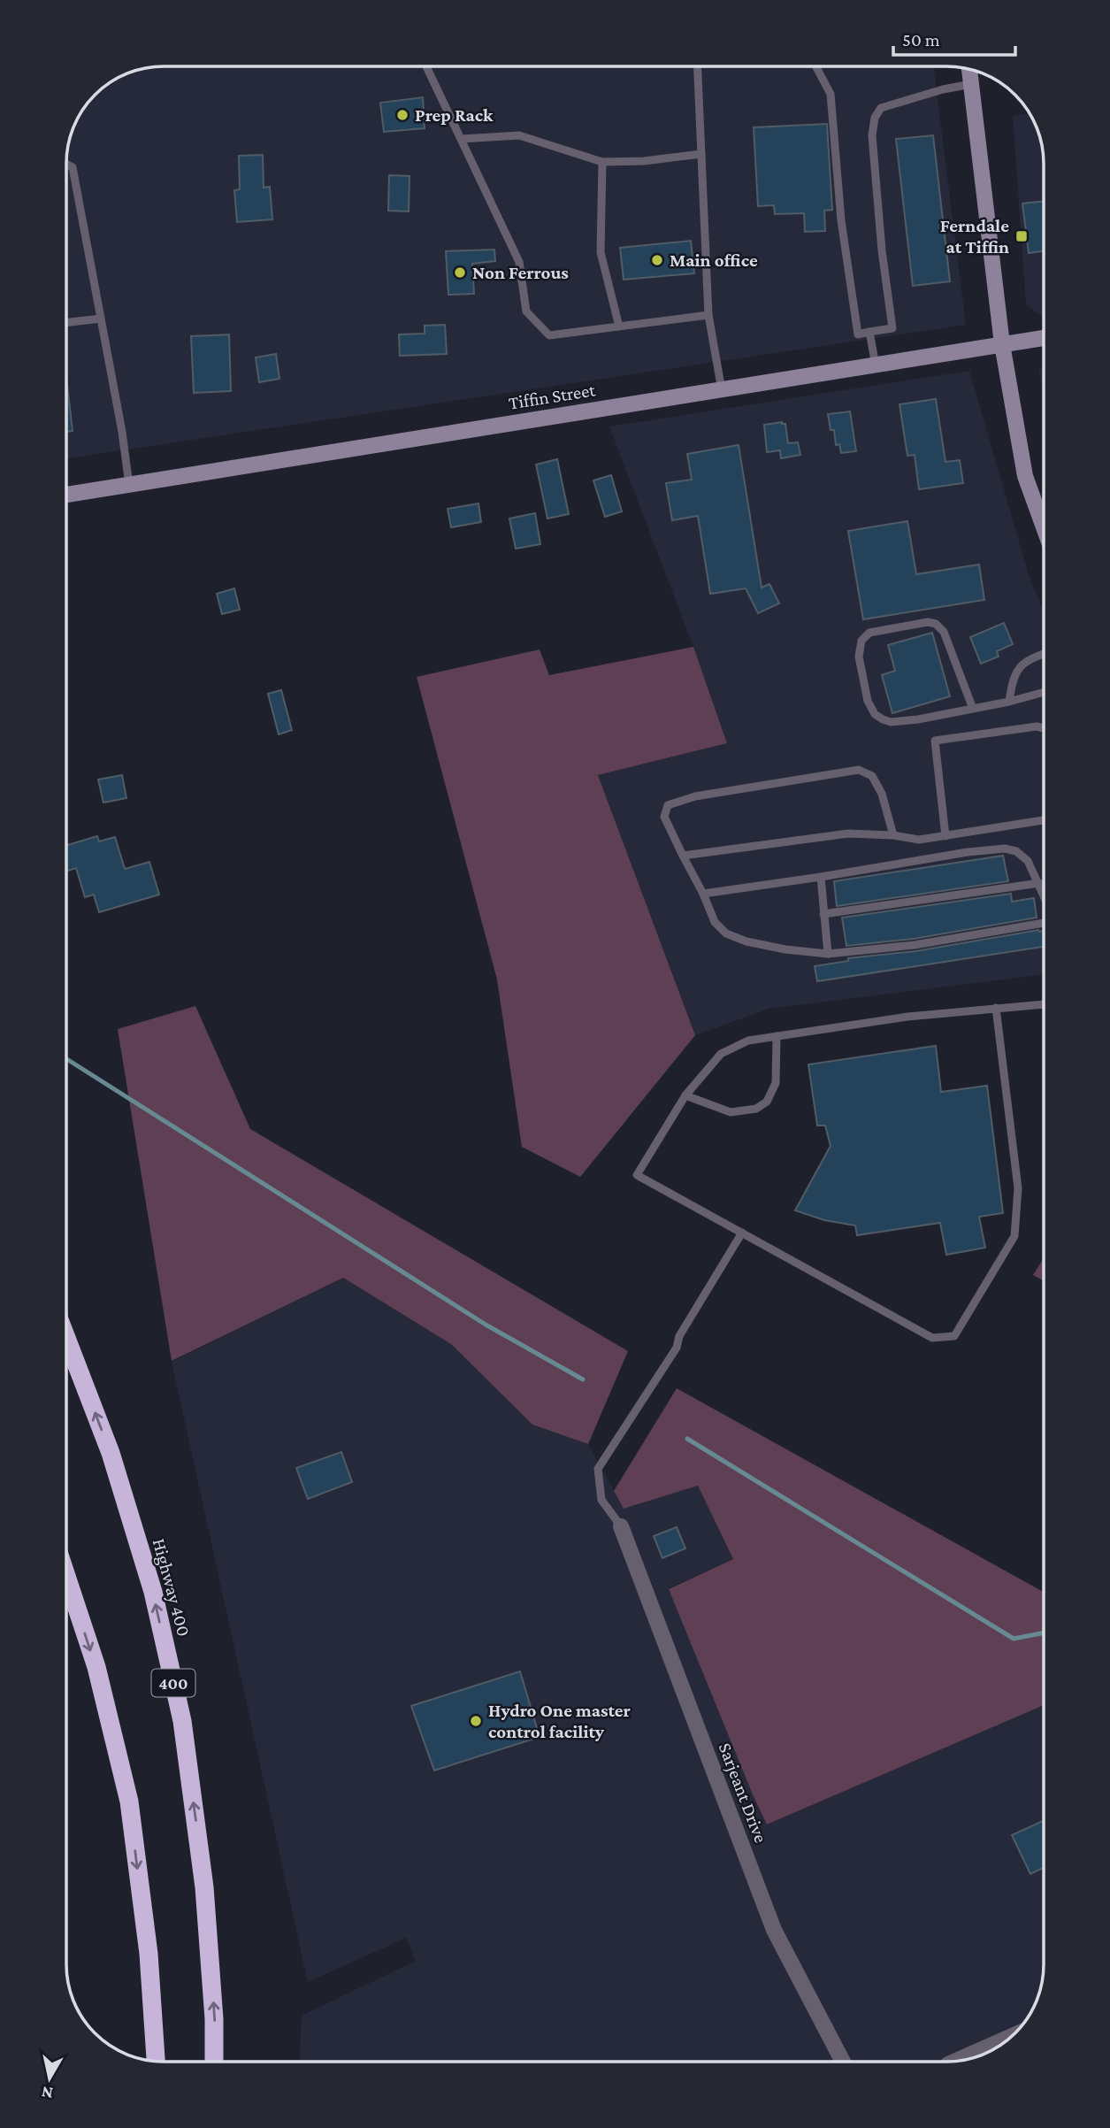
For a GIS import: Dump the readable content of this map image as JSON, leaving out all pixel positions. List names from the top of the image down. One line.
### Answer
{"streets":{"highway":["Highway 400","400"],"street":["Tiffin Street","Sarjeant Drive"]},"places":{"other":["Prep Rack","Main office","Non Ferrous","Hydro One master control facility"],"transit":["Ferndale at Tiffin"]},"scale_bar":"50 m","north":"bottom"}
